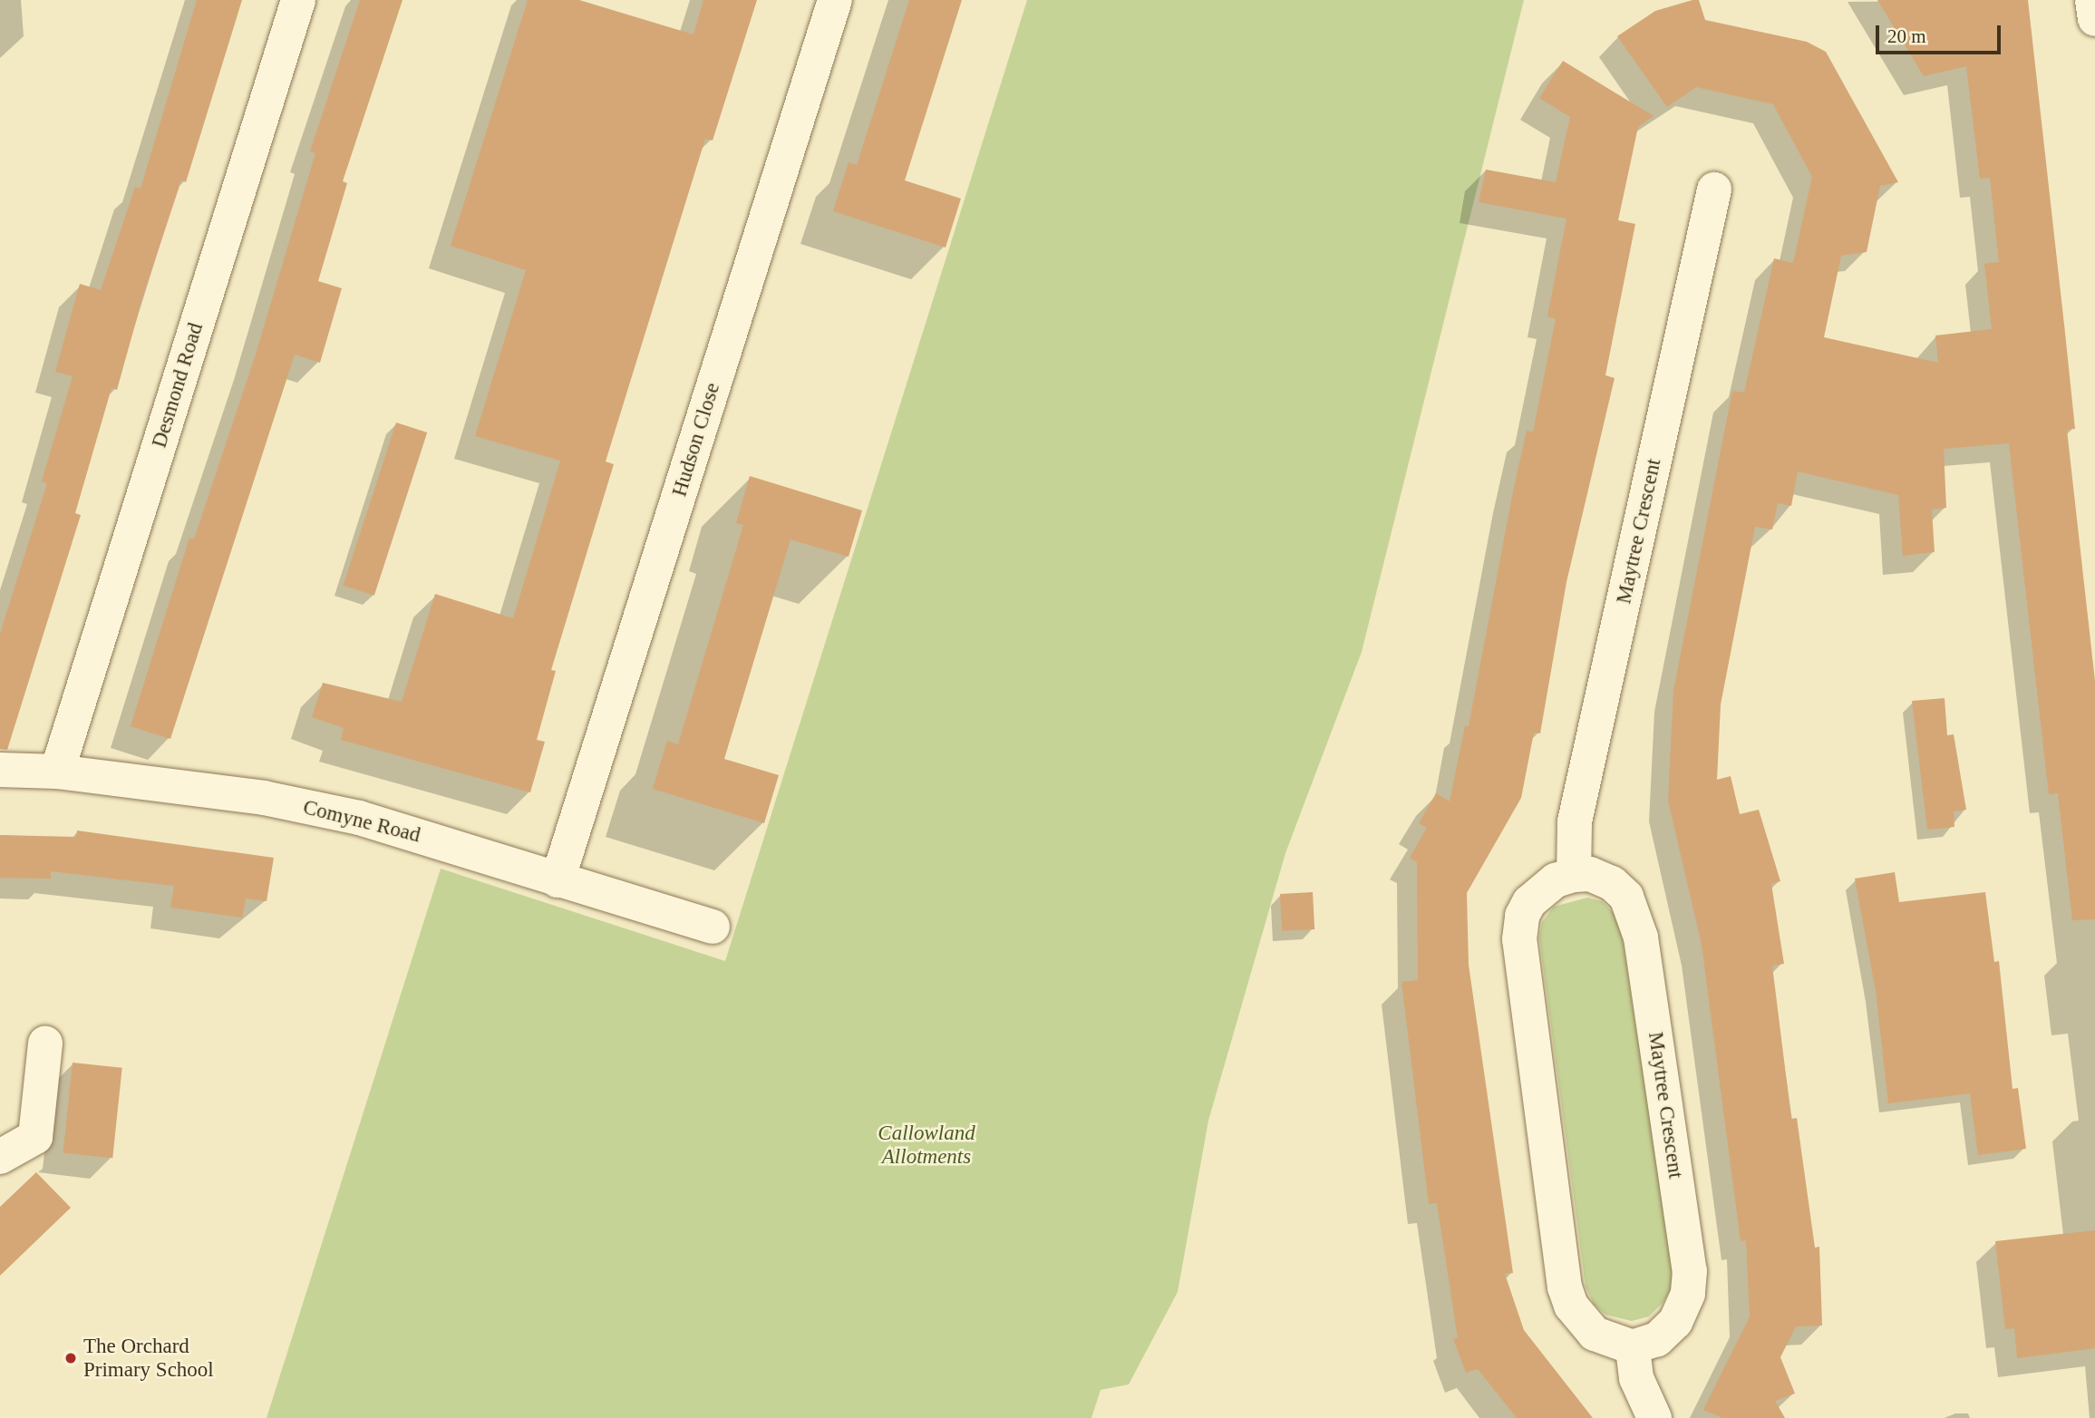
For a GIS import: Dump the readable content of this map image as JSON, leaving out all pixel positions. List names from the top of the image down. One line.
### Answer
{"streets":{"street":["Desmond Road","Hudson Close","Maytree Crescent","Comyne Road"]},"crossings":[["Desmond Road","Comyne Road"],["Hudson Close","Comyne Road"]],"parks":["Callowland Allotments"],"places":["The Orchard Primary School"],"scale_bar":"20 m"}
